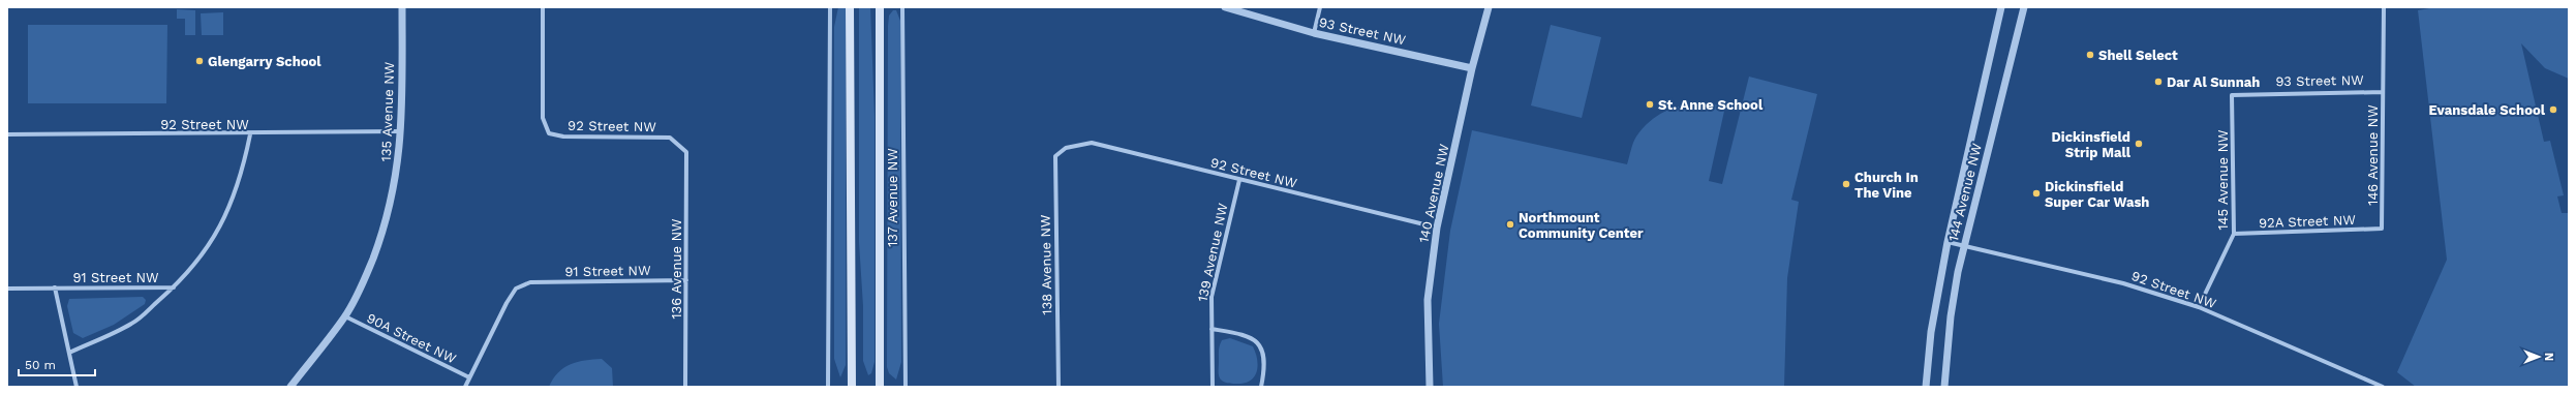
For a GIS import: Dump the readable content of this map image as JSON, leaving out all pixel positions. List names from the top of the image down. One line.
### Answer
{"streets":{"main road":["137 Avenue NW"],"street":["93 Street NW","135 Avenue NW","92 Street NW","146 Avenue NW","145 Avenue NW","144 Avenue NW","140 Avenue NW","92A Street NW","139 Avenue NW","138 Avenue NW","136 Avenue NW","91 Street NW","90A Street NW"]},"crossings":[["93 Street NW","146 Avenue NW"],["93 Street NW","145 Avenue NW"],["93 Street NW","140 Avenue NW"],["135 Avenue NW","92 Street NW"],["135 Avenue NW","90A Street NW"],["92 Street NW","145 Avenue NW"],["92 Street NW","144 Avenue NW"],["92 Street NW","140 Avenue NW"],["92 Street NW","139 Avenue NW"],["92 Street NW","138 Avenue NW"],["92 Street NW","136 Avenue NW"],["146 Avenue NW","92A Street NW"],["145 Avenue NW","92A Street NW"],["136 Avenue NW","91 Street NW"],["91 Street NW","90A Street NW"]],"places":["Shell Select","Glengarry School","Dar Al Sunnah","St. Anne School","Evansdale School","Dickinsfield Strip Mall","Church In The Vine","Dickinsfield Super Car Wash","Northmount Community Center"],"scale_bar":"50 m","north":"right"}
